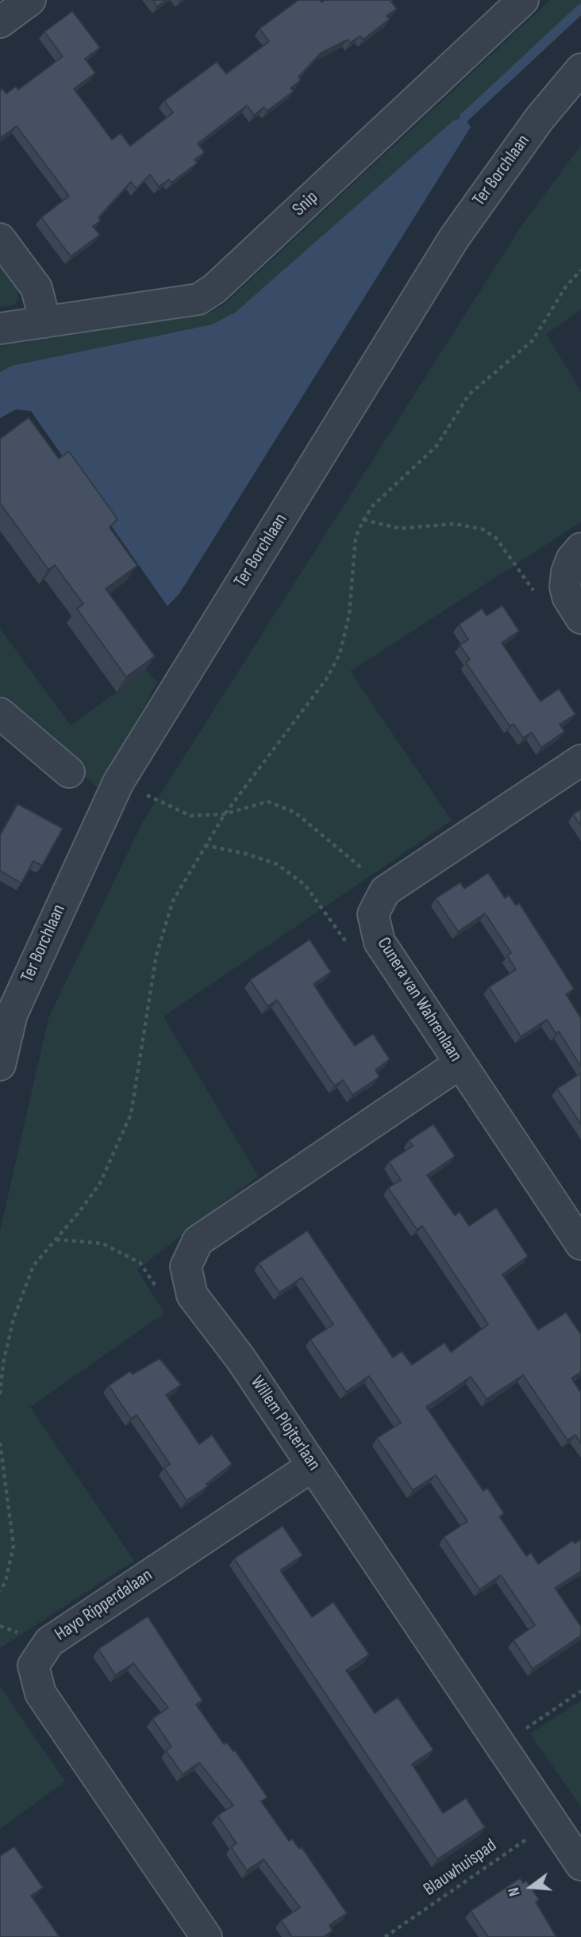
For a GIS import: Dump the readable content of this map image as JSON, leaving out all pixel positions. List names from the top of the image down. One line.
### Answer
{"streets":{"street":["Ter Borchlaan","Snip","Cunera van Wahrenlaan","Willem Plojterlaan","Hayo Ripperdalaan"],"path":["Blauwhuispad"]},"crossings":[["Cunera van Wahrenlaan","Willem Plojterlaan"],["Willem Plojterlaan","Hayo Ripperdalaan"],["Willem Plojterlaan","Blauwhuispad"]],"north":"left"}
